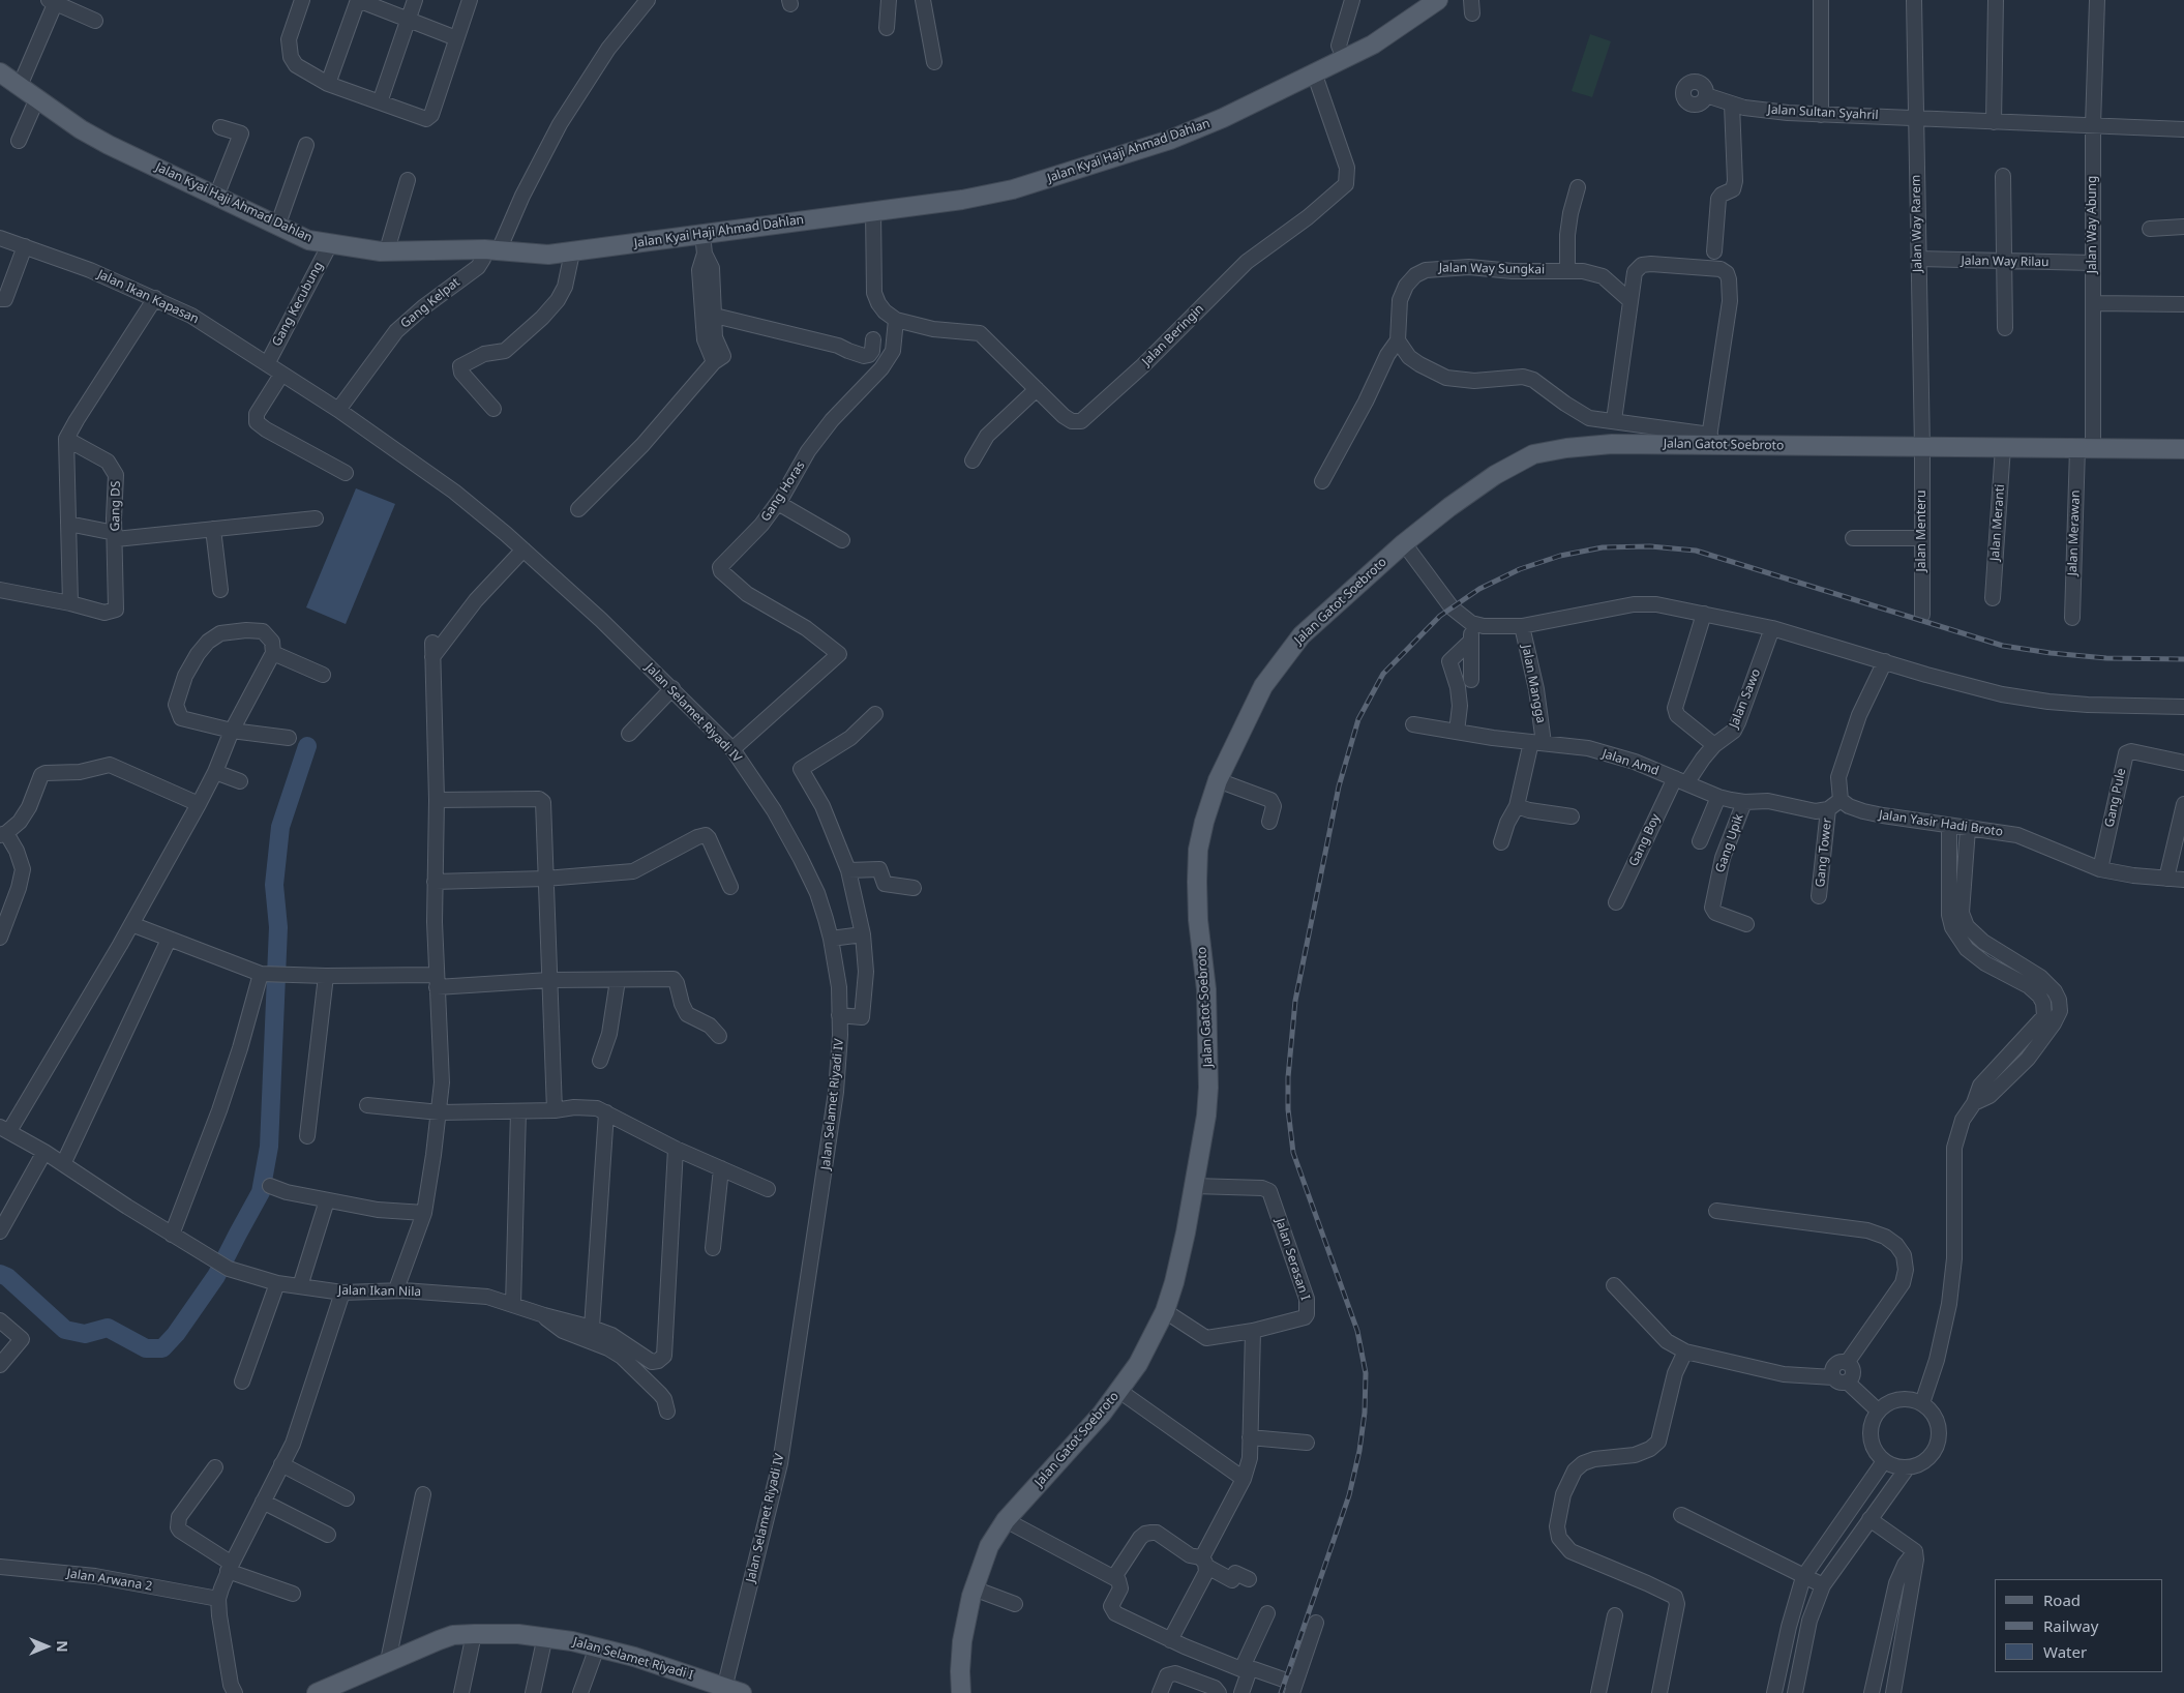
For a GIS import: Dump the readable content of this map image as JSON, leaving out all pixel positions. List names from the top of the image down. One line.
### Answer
{"streets":{"main road":["Jalan Kyai Haji Ahmad Dahlan","Jalan Gatot Soebroto","Jalan Selamet Riyadi I"],"street":["Jalan Sultan Syahril","Jalan Way Rarem","Jalan Way Abung","Jalan Way Rilau","Jalan Way Sungkai","Jalan Ikan Kapasan","Gang Kelpat","Gang Kecubung","Jalan Beringin","Gang Horas","Gang DS","Jalan Meranti","Jalan Menteru","Jalan Merawan","Jalan Mangga","Jalan Sawo","Jalan Selamet Riyadi IV","Jalan Amd","Gang Pule","Jalan Yasir Hadi Broto","Gang Boy","Gang Upik","Gang Tower","Jalan Serasan I","Jalan Ikan Nila","Jalan Arwana 2"]},"crossings":[["Jalan Sultan Syahril","Jalan Way Rarem"],["Jalan Sultan Syahril","Jalan Way Abung"],["Jalan Kyai Haji Ahmad Dahlan","Gang Kelpat"],["Jalan Kyai Haji Ahmad Dahlan","Gang Kecubung"],["Jalan Kyai Haji Ahmad Dahlan","Jalan Beringin"],["Jalan Way Rarem","Jalan Way Rilau"],["Jalan Way Rarem","Jalan Gatot Soebroto"],["Jalan Way Rarem","Jalan Menteru"],["Jalan Way Abung","Jalan Way Rilau"],["Jalan Way Abung","Jalan Gatot Soebroto"],["Jalan Way Abung","Jalan Merawan"],["Jalan Ikan Kapasan","Gang Kelpat"],["Jalan Ikan Kapasan","Gang Kecubung"],["Jalan Ikan Kapasan","Jalan Selamet Riyadi IV"],["Gang Kelpat","Jalan Selamet Riyadi IV"],["Jalan Beringin","Gang Horas"],["Jalan Gatot Soebroto","Jalan Meranti"],["Jalan Gatot Soebroto","Jalan Menteru"],["Jalan Gatot Soebroto","Jalan Merawan"],["Jalan Gatot Soebroto","Jalan Serasan I"],["Gang Horas","Jalan Selamet Riyadi IV"],["Jalan Mangga","Jalan Amd"],["Jalan Sawo","Jalan Amd"],["Jalan Sawo","Gang Boy"],["Jalan Selamet Riyadi IV","Jalan Selamet Riyadi I"],["Jalan Amd","Gang Boy"],["Jalan Amd","Gang Upik"],["Jalan Amd","Gang Tower"],["Gang Pule","Jalan Yasir Hadi Broto"]],"legend":["Road","Railway","Water"],"north":"right"}
